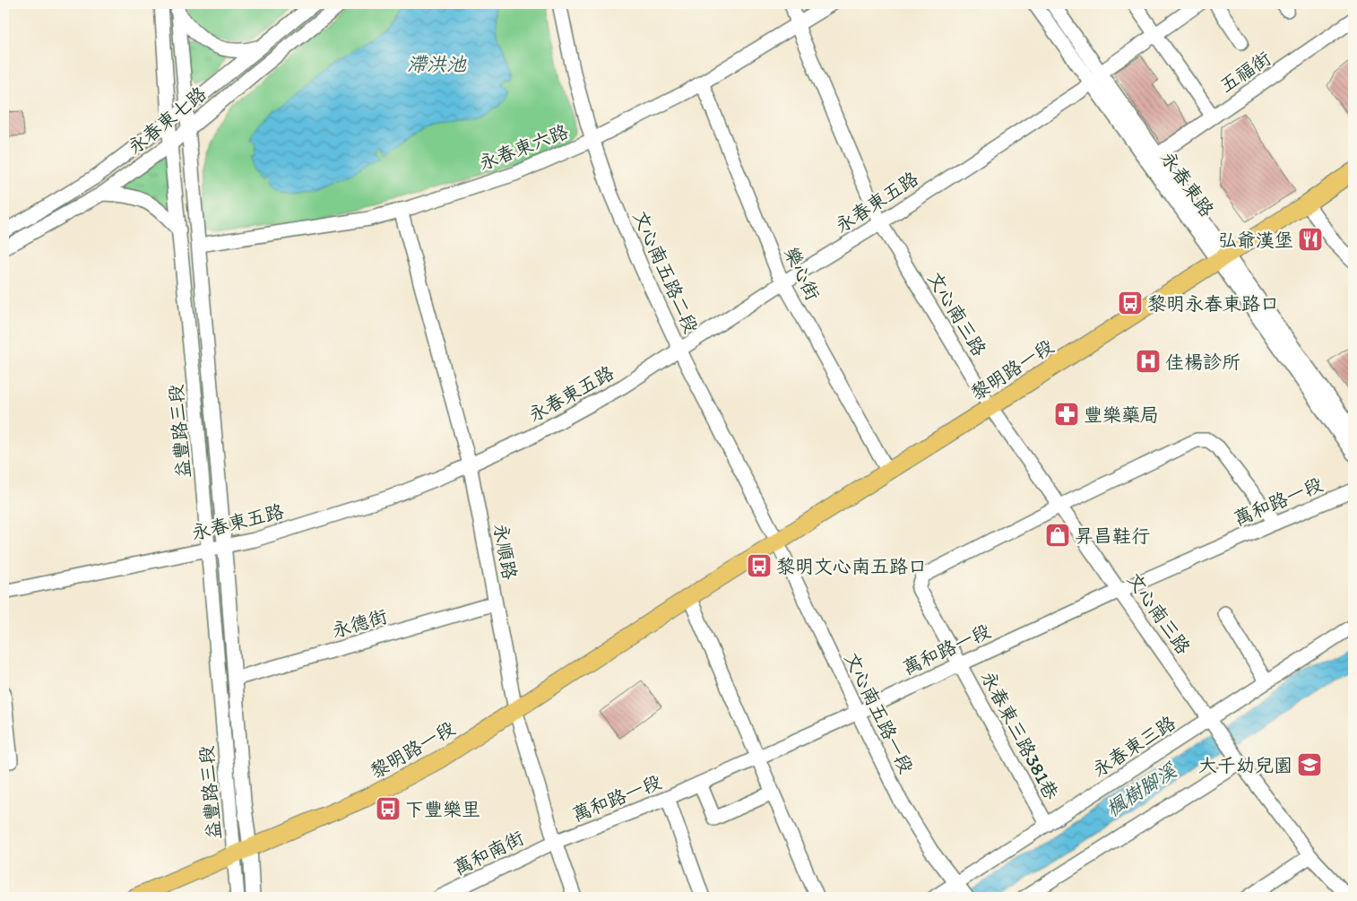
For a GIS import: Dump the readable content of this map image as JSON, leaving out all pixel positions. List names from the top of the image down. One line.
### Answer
{"streets":{"main road":["黎明路一段"],"street":["五福街","永春東七路","永春東六路","永春東路","永春東五路","文心南五路二段","樂心街","文心南三路","益豐路三段","萬和路一段","永順路","永德街","文心南五路一段","永春東三路381巷","永春東三路","萬和南街"]},"crossings":[["五福街","永春東路"],["永春東七路","益豐路三段"],["永春東六路","文心南五路二段"],["永春東六路","樂心街"],["永春東六路","文心南三路"],["永春東六路","益豐路三段"],["永春東六路","永順路"],["永春東路","永春東五路"],["永春東路","黎明路一段"],["永春東五路","文心南五路二段"],["永春東五路","樂心街"],["永春東五路","文心南三路"],["永春東五路","益豐路三段"],["永春東五路","永順路"],["文心南五路二段","黎明路一段"],["文心南五路二段","文心南五路一段"],["樂心街","黎明路一段"],["文心南三路","黎明路一段"],["文心南三路","萬和路一段"],["文心南三路","永春東三路381巷"],["文心南三路","永春東三路"],["黎明路一段","益豐路三段"],["黎明路一段","永順路"],["黎明路一段","文心南五路一段"],["益豐路三段","永德街"],["萬和路一段","永順路"],["萬和路一段","文心南五路一段"],["萬和路一段","永春東三路381巷"],["萬和路一段","萬和南街"],["永順路","永德街"],["永順路","萬和南街"],["文心南五路一段","永春東三路"],["永春東三路381巷","永春東三路"]],"water":["滯洪池","楓樹腳溪"],"places":{"restaurant":["弘爺漢堡"],"bus stop":["黎明永春東路口","黎明文心南五路口","下豐樂里"],"hospital":["佳楊診所"],"pharmacy":["豐樂藥局"],"shop":["昇昌鞋行"],"school or university":["大千幼兒園"]}}
